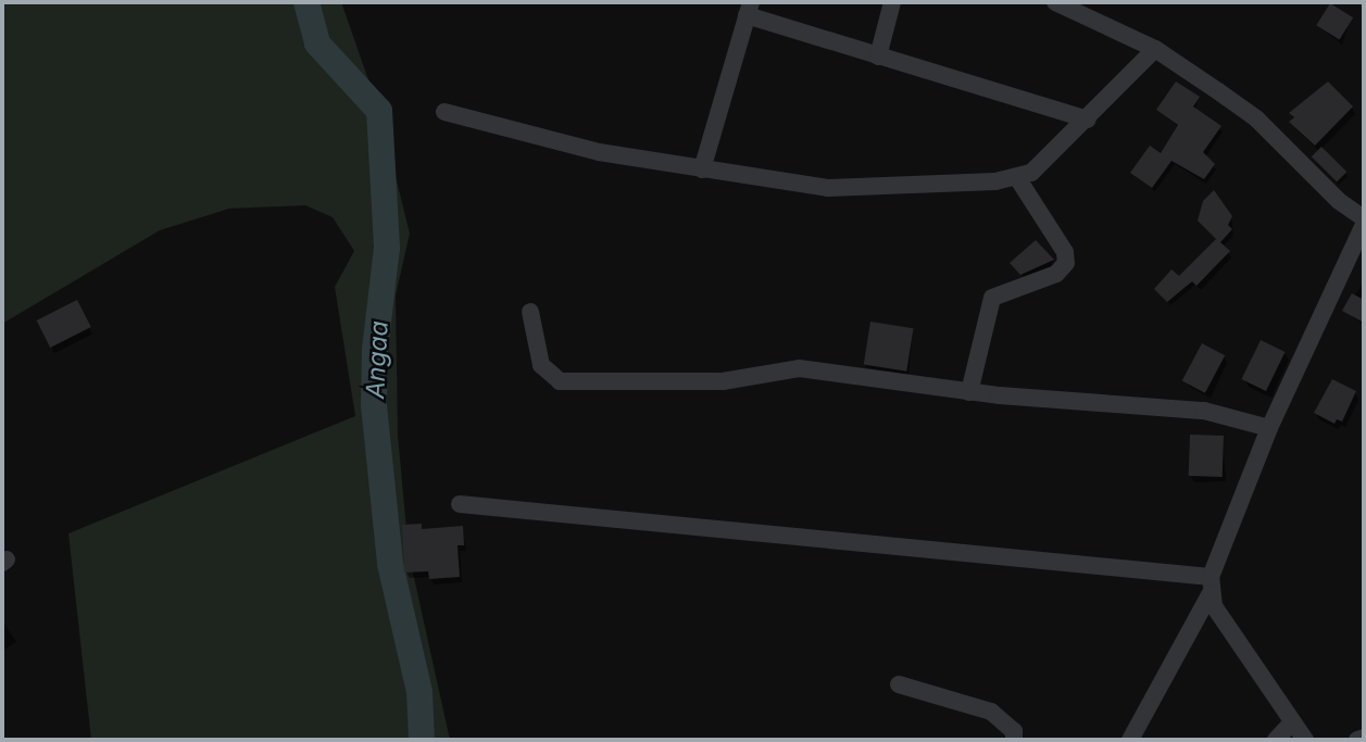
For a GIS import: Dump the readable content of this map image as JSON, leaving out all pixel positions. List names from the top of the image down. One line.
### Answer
{"water":["Angaa"]}
